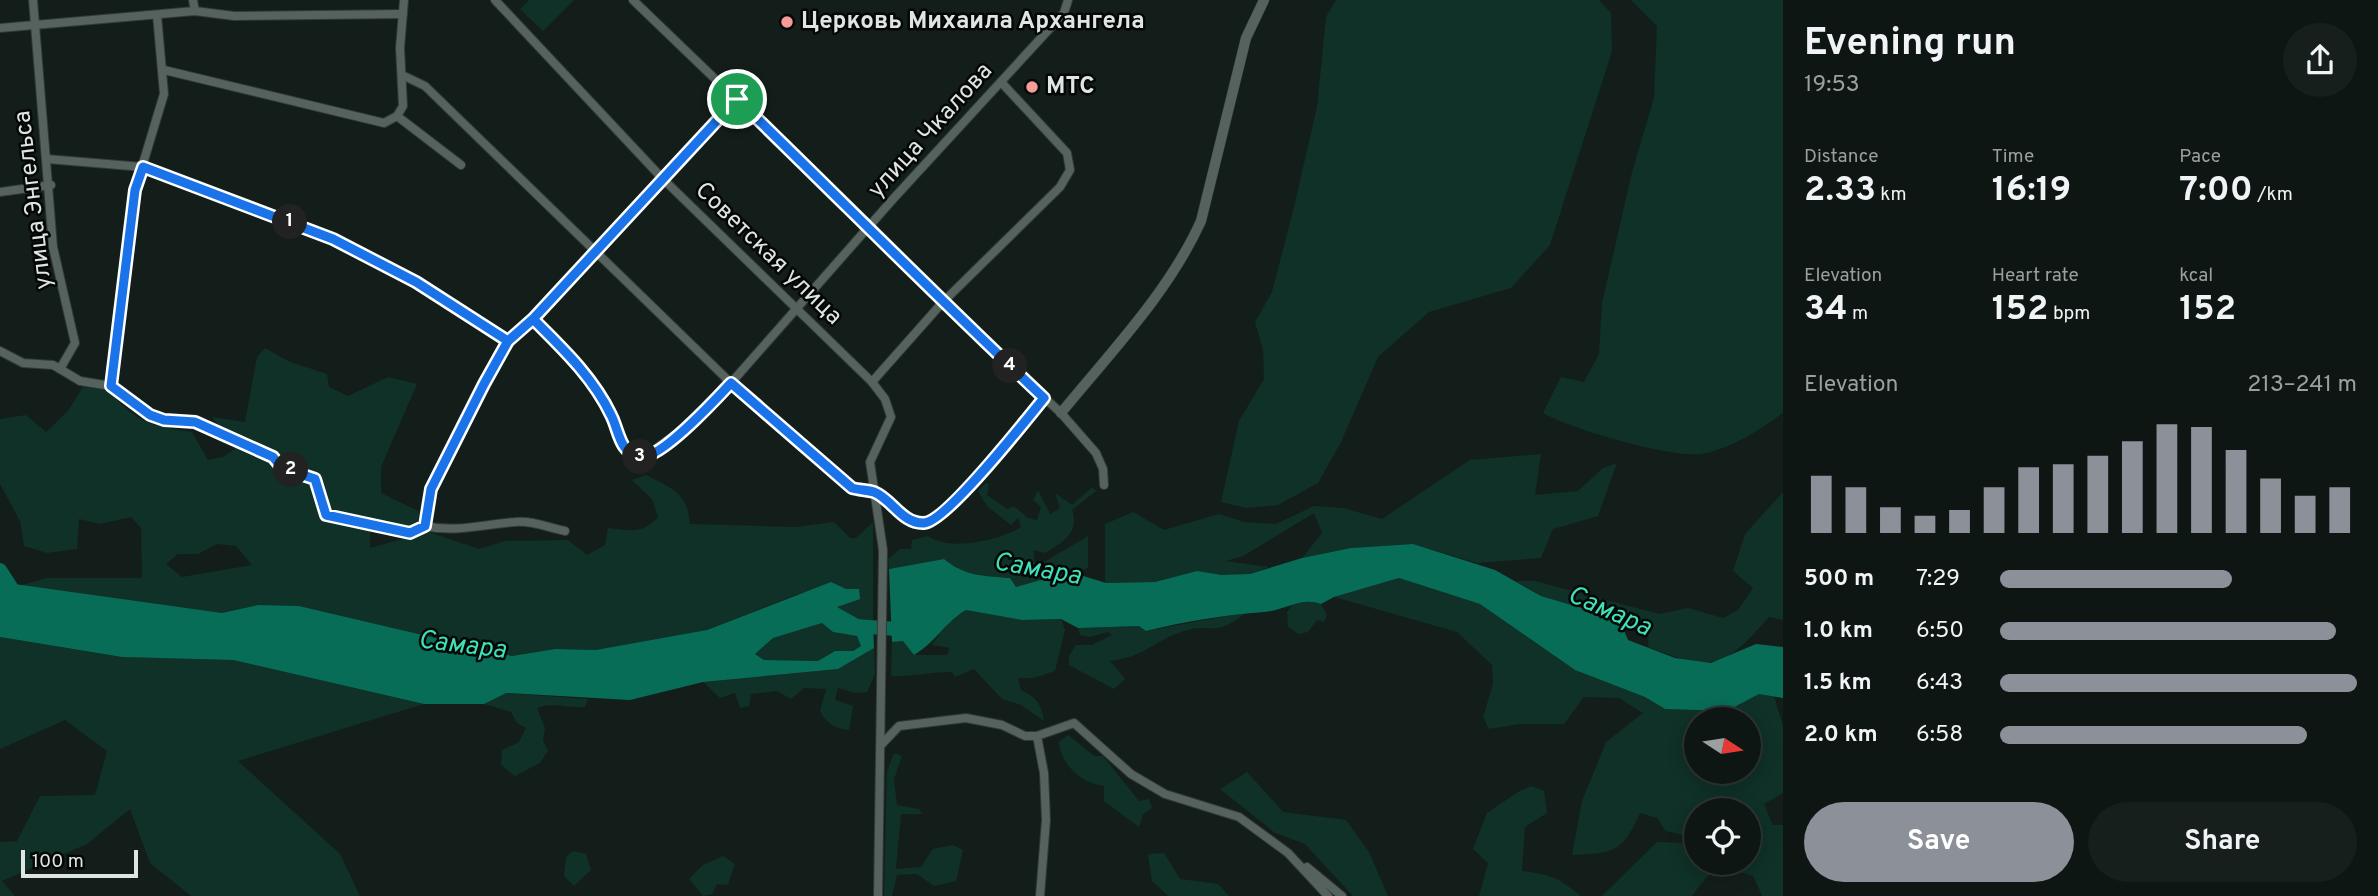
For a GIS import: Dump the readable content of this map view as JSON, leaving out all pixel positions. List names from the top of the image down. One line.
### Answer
{"streets":{"street":["улица Чкалова","улица Энгельса","Советская улица"]},"crossings":[["улица Чкалова","Советская улица"]],"water":["Самара"],"places":["Церковь Михаила Архангела","МТС"],"scale_bar":"100 m","north":"right","page":{"heading":["Evening run","19:53"],"stats":[["Distance","2.33 km"],["Time","16:19"],["Pace","7:00 /km"],["Elevation","34 m"],["Heart rate","152 bpm"],["kcal","152"]],"pins":["1","4","3","2"],"chart":["Elevation","213–241 m"],"list":[{"name":"500 m","note":"7:29"},{"name":"1.0 km","note":"6:50"},{"name":"1.5 km","note":"6:43"},{"name":"2.0 km","note":"6:58"}],"buttons":["Save","Share"],"scale":"100 m"}}
